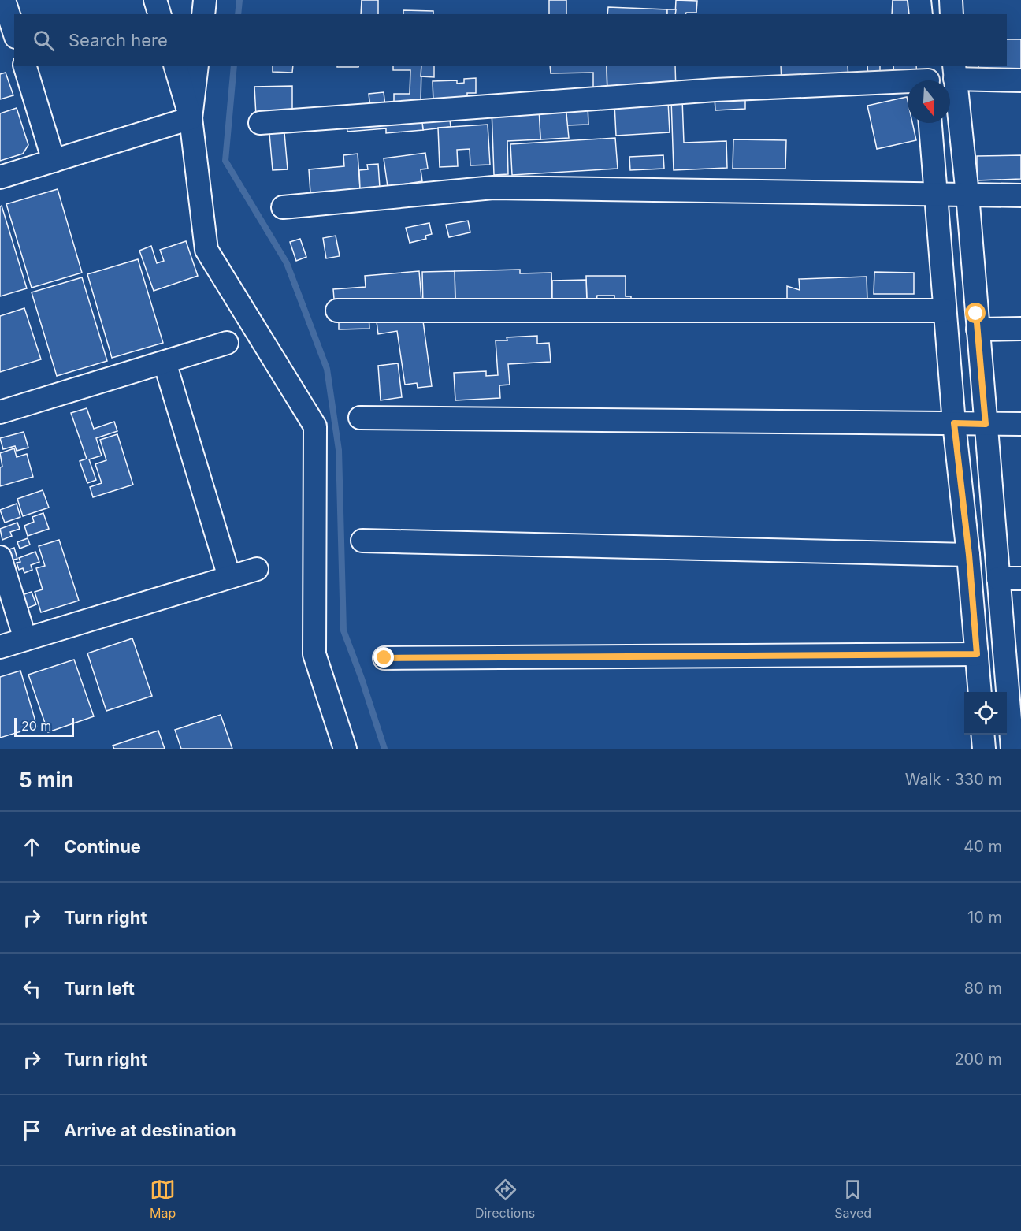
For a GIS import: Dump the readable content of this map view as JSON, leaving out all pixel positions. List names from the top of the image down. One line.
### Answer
{"scale_bar":"20 m","north":"bottom","page":{"search":"Search here","scale":"20 m","heading":["5 min","Walk · 330 m"],"list":[["Continue","40 m"],["Turn right","10 m"],["Turn left","80 m"],["Turn right","200 m"],"Arrive at destination"],"nav":["Map","Directions","Saved"]}}
